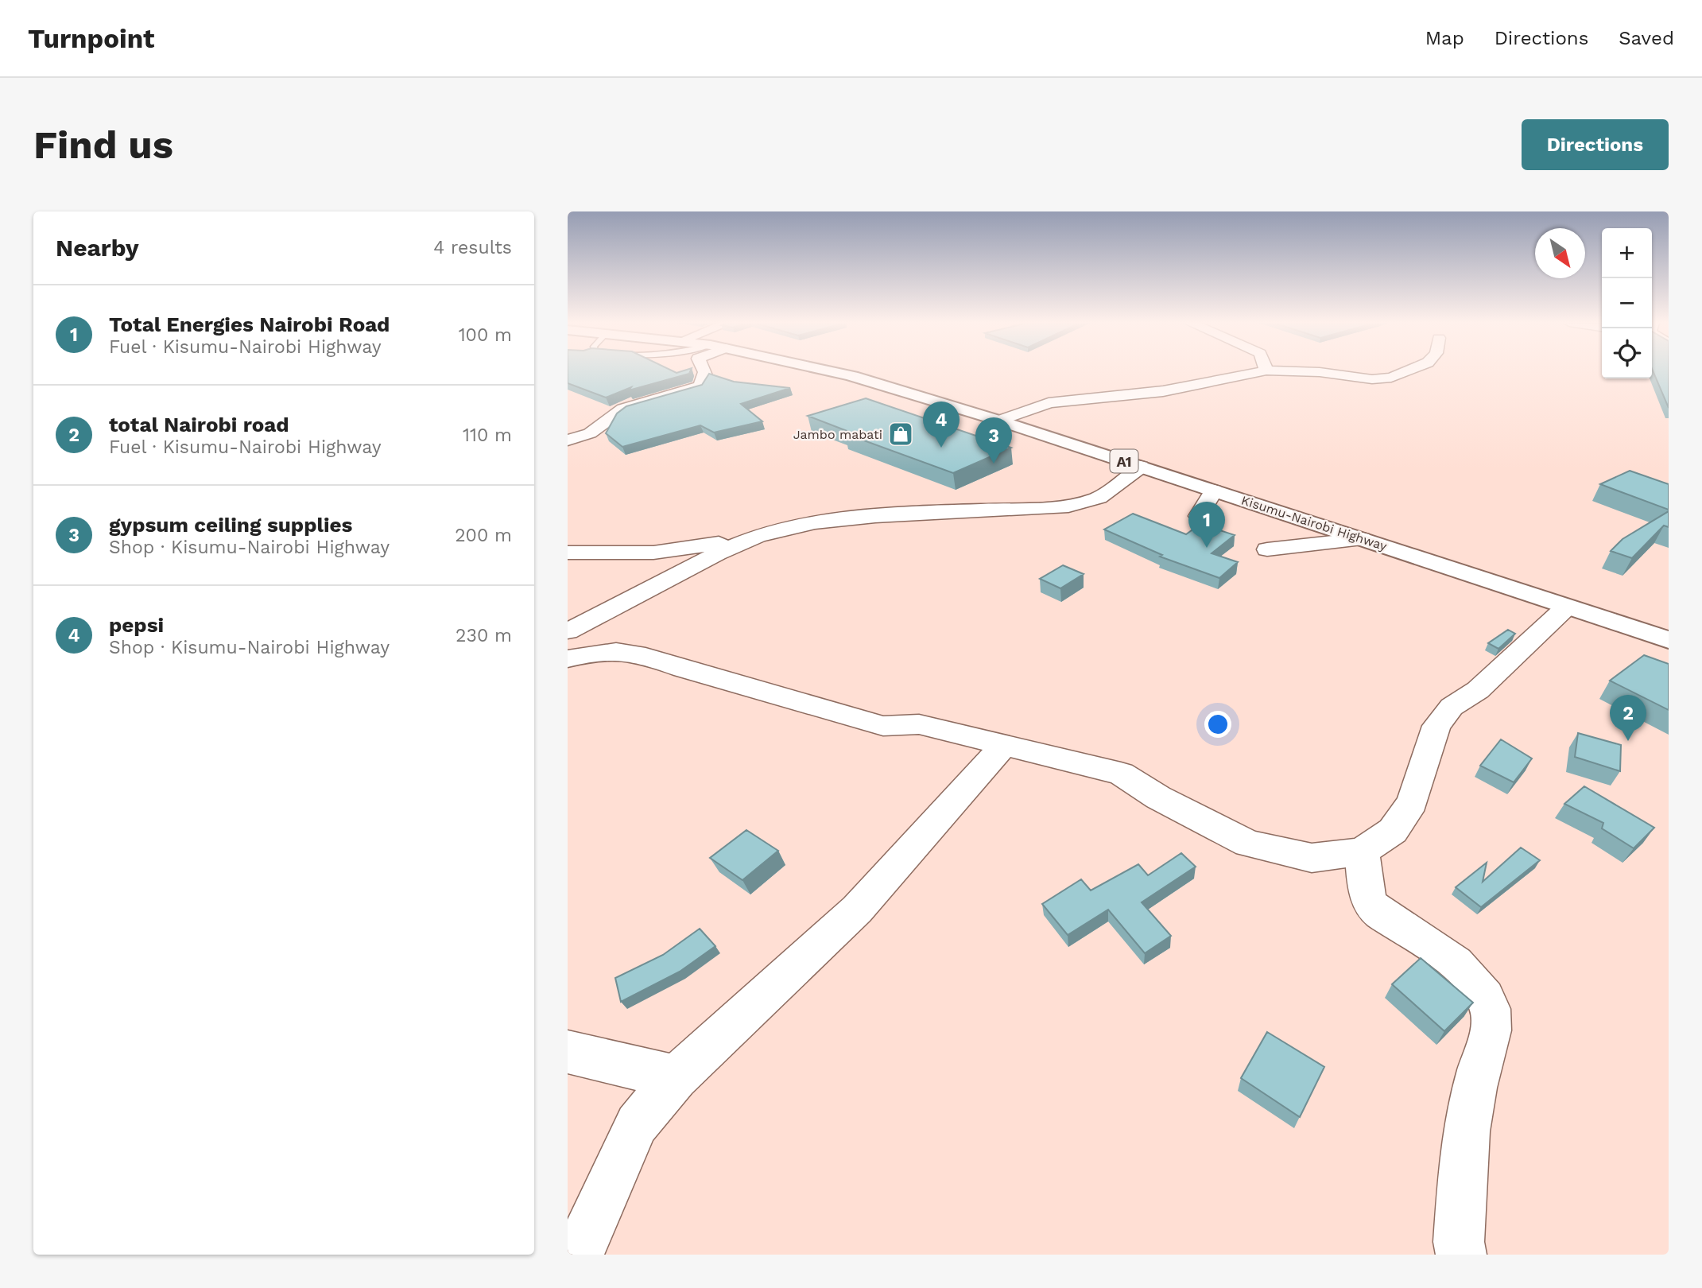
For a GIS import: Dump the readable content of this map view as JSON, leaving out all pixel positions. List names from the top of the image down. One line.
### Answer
{"streets":{"highway":["A1","Kisumu-Nairobi Highway"]},"places":{"shop":["Jambo mabati"]},"north":"bottom right","page":{"header":"Turnpoint","nav":["Map","Directions","Saved"],"buttons":"Directions","title":"Find us","heading":["Nearby","4 results"],"map_buttons":["+","−"],"list":[{"mark":"1","name":"Total Energies Nairobi Road","note":"Fuel · Kisumu-Nairobi Highway","value":"100 m"},{"mark":"2","name":"total Nairobi road","note":"Fuel · Kisumu-Nairobi Highway","value":"110 m"},{"mark":"3","name":"gypsum ceiling supplies","note":"Shop · Kisumu-Nairobi Highway","value":"200 m"},{"mark":"4","name":"pepsi","note":"Shop · Kisumu-Nairobi Highway","value":"230 m"}],"pins":["4","3","1","2"]}}
